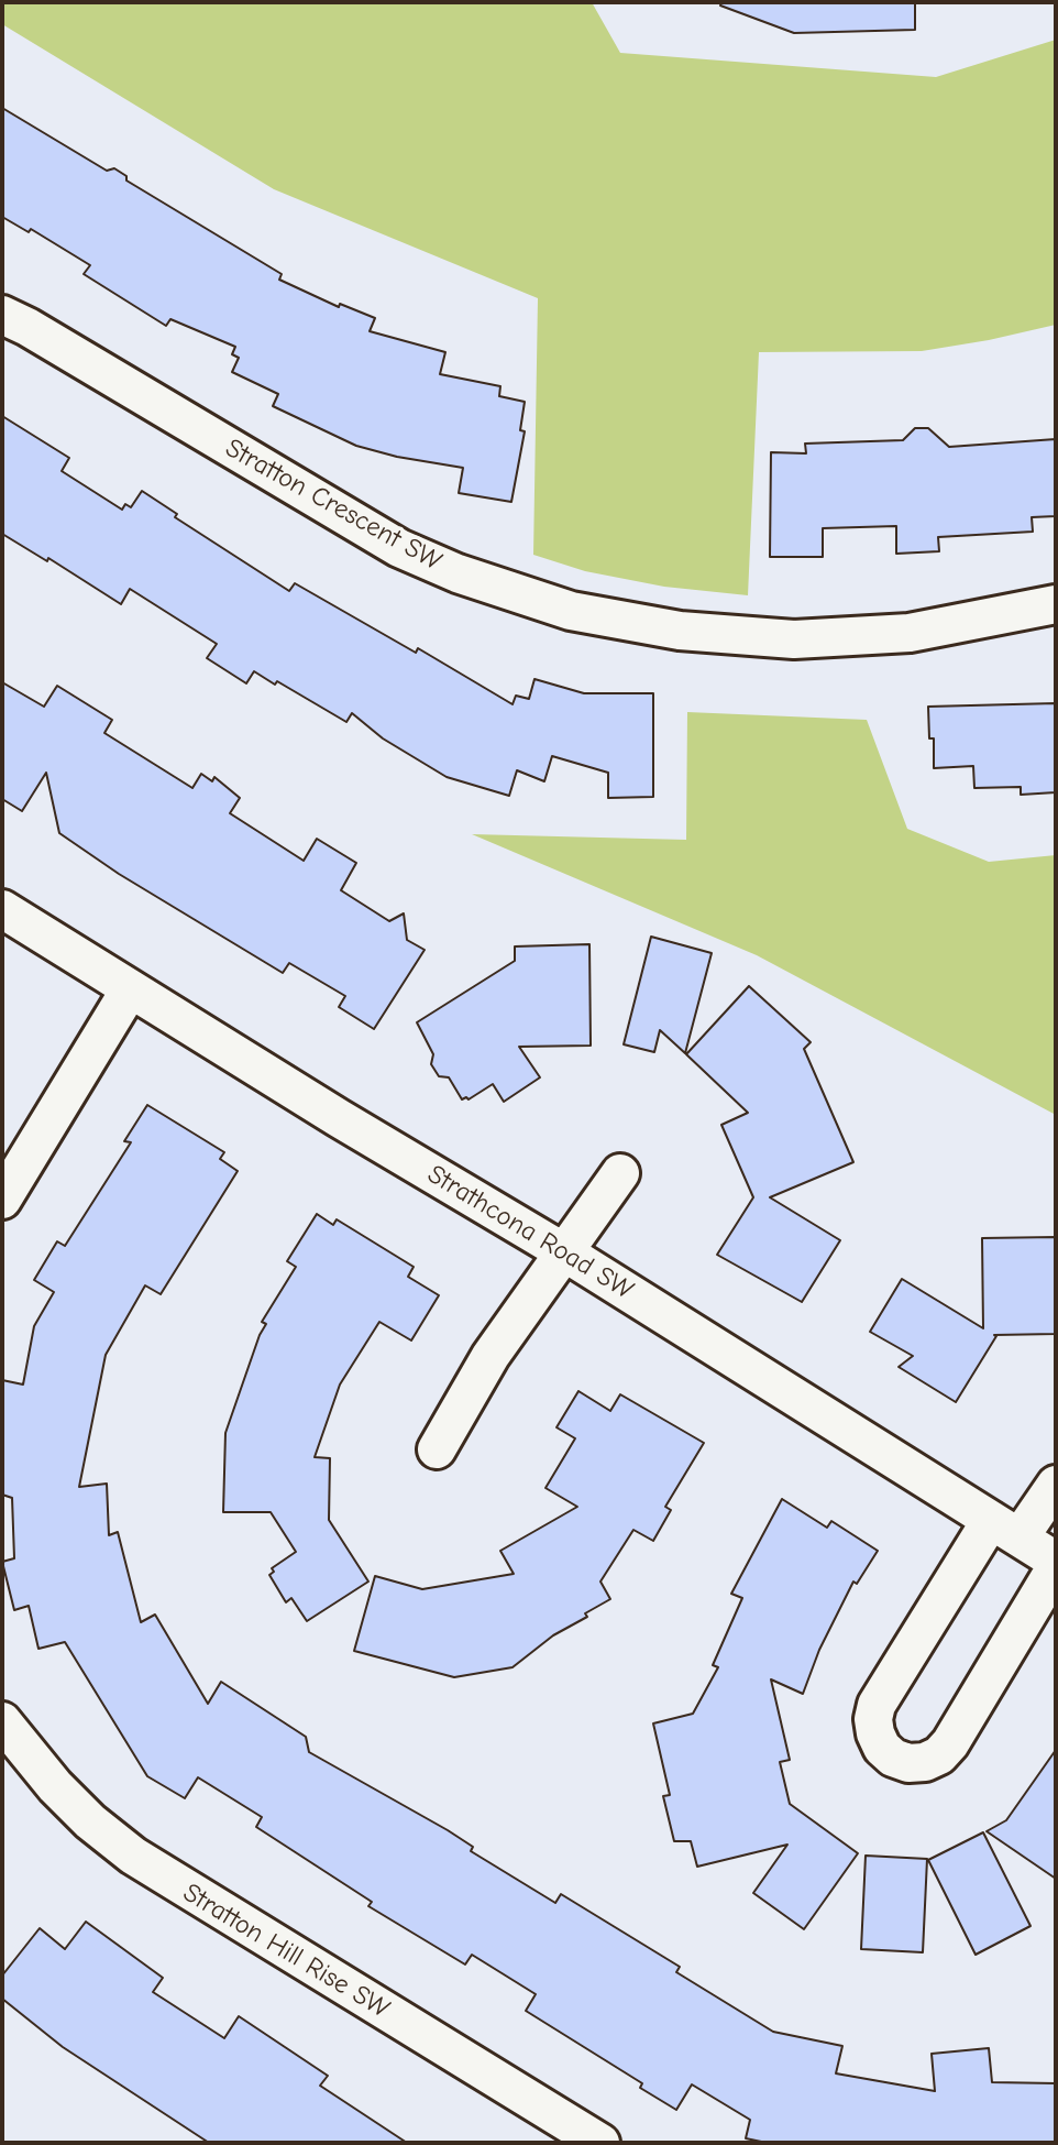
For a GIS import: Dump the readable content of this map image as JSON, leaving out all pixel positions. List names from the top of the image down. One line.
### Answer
{"streets":{"street":["Stratton Crescent SW","Strathcona Road SW","Stratton Hill Rise SW"]}}
